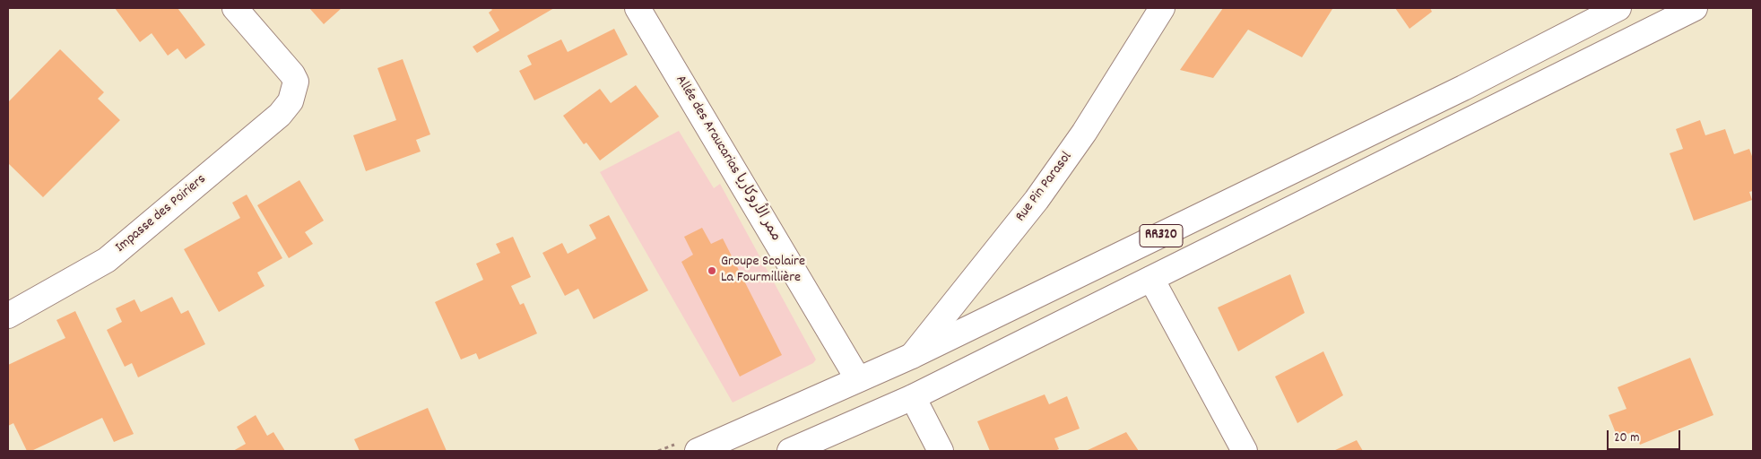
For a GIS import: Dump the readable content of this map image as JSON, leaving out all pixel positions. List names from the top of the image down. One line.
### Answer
{"streets":{"main road":["Allée des Araucarias ممر الأروكاريا","Rue Pin Parasol","Impasse des Poiriers","RR320"]},"crossings":[["Allée des Araucarias ممر الأروكاريا","RR320"],["Rue Pin Parasol","RR320"]],"places":["Groupe Scolaire La Fourmillière"],"scale_bar":"20 m"}
